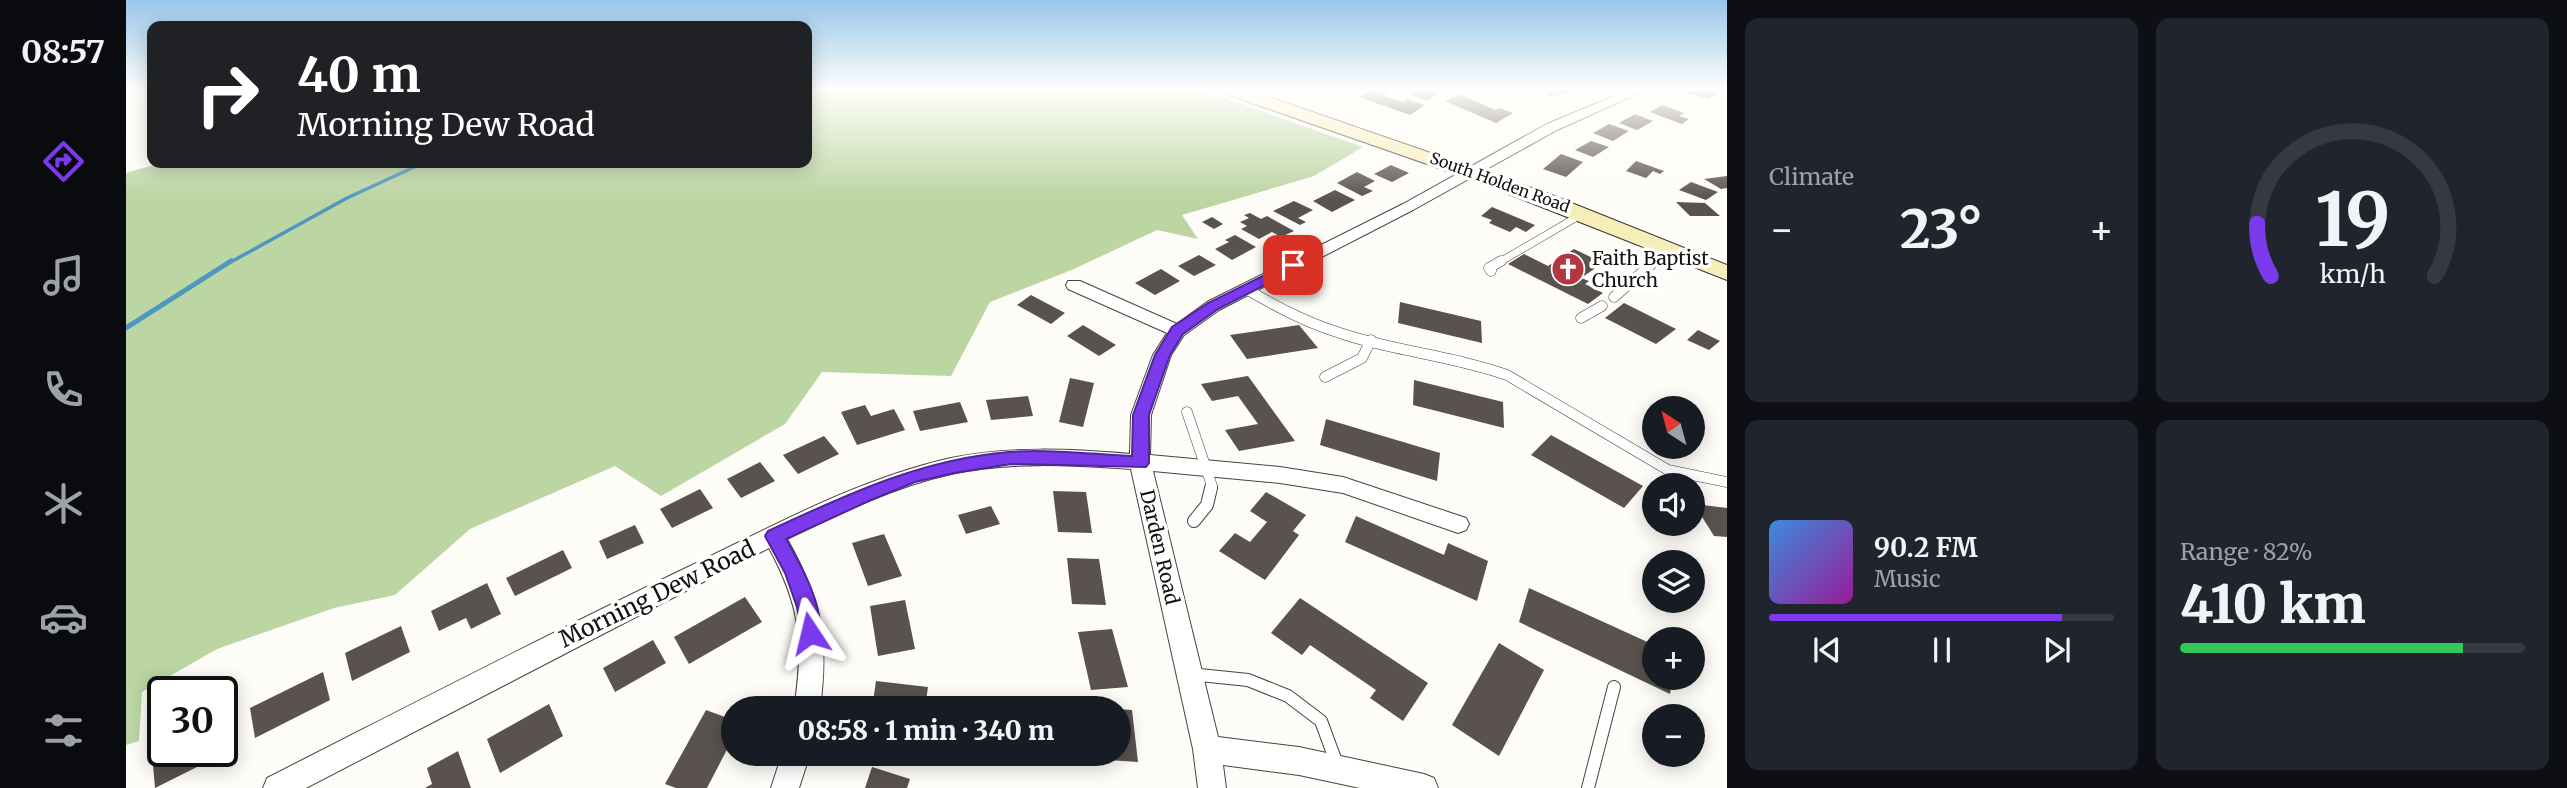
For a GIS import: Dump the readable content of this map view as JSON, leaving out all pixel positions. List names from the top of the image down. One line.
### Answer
{"streets":{"main road":["South Holden Road"],"street":["Darden Road","Morning Dew Road"]},"crossings":[["South Holden Road","Darden Road"],["Darden Road","Morning Dew Road"]],"places":{"church":["Faith Baptist Church"]},"north":"top left","page":{"tabs":"08:57","tile":["Climate",["Range · 82%","410 km"]],"turn":["40 m","Morning Dew Road"],"heat":["−","23°","+"],"map_buttons":["+","−"],"song":["90.2 FM","Music"],"limit":"30","trip":"08:58 · 1 min · 340 m","gauge":["19","km/h"]}}
